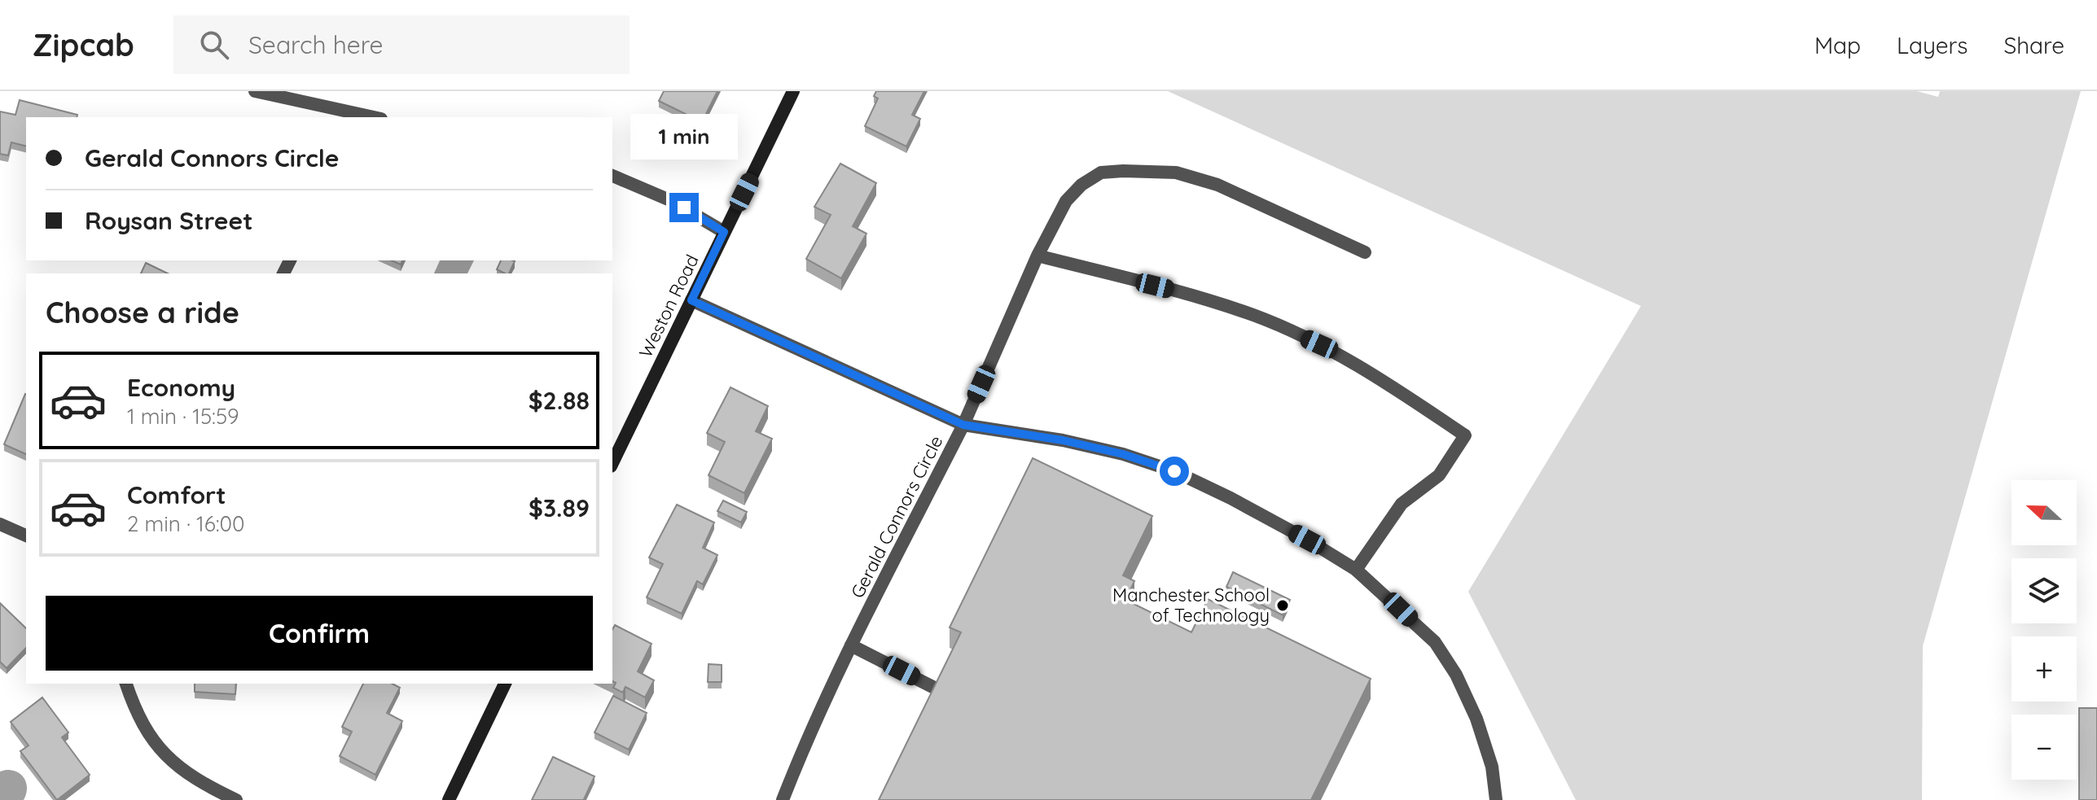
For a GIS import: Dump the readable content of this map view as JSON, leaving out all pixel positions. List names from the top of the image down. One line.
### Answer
{"streets":{"street":["Weston Road","Gerald Connors Circle"]},"places":["Manchester School of Technology"],"north":"left","page":{"header":"Zipcab","search":"Search here","nav":["Map","Layers","Share"],"bubble":"1 min","banner":["Gerald Connors Circle","Roysan Street"],"heading":"Choose a ride","list":[{"name":"Economy","note":"1 min · 15:59","value":"$2.88"},{"name":"Comfort","note":"2 min · 16:00","value":"$3.89"}],"map_buttons":["+","−"],"buttons":"Confirm"}}
